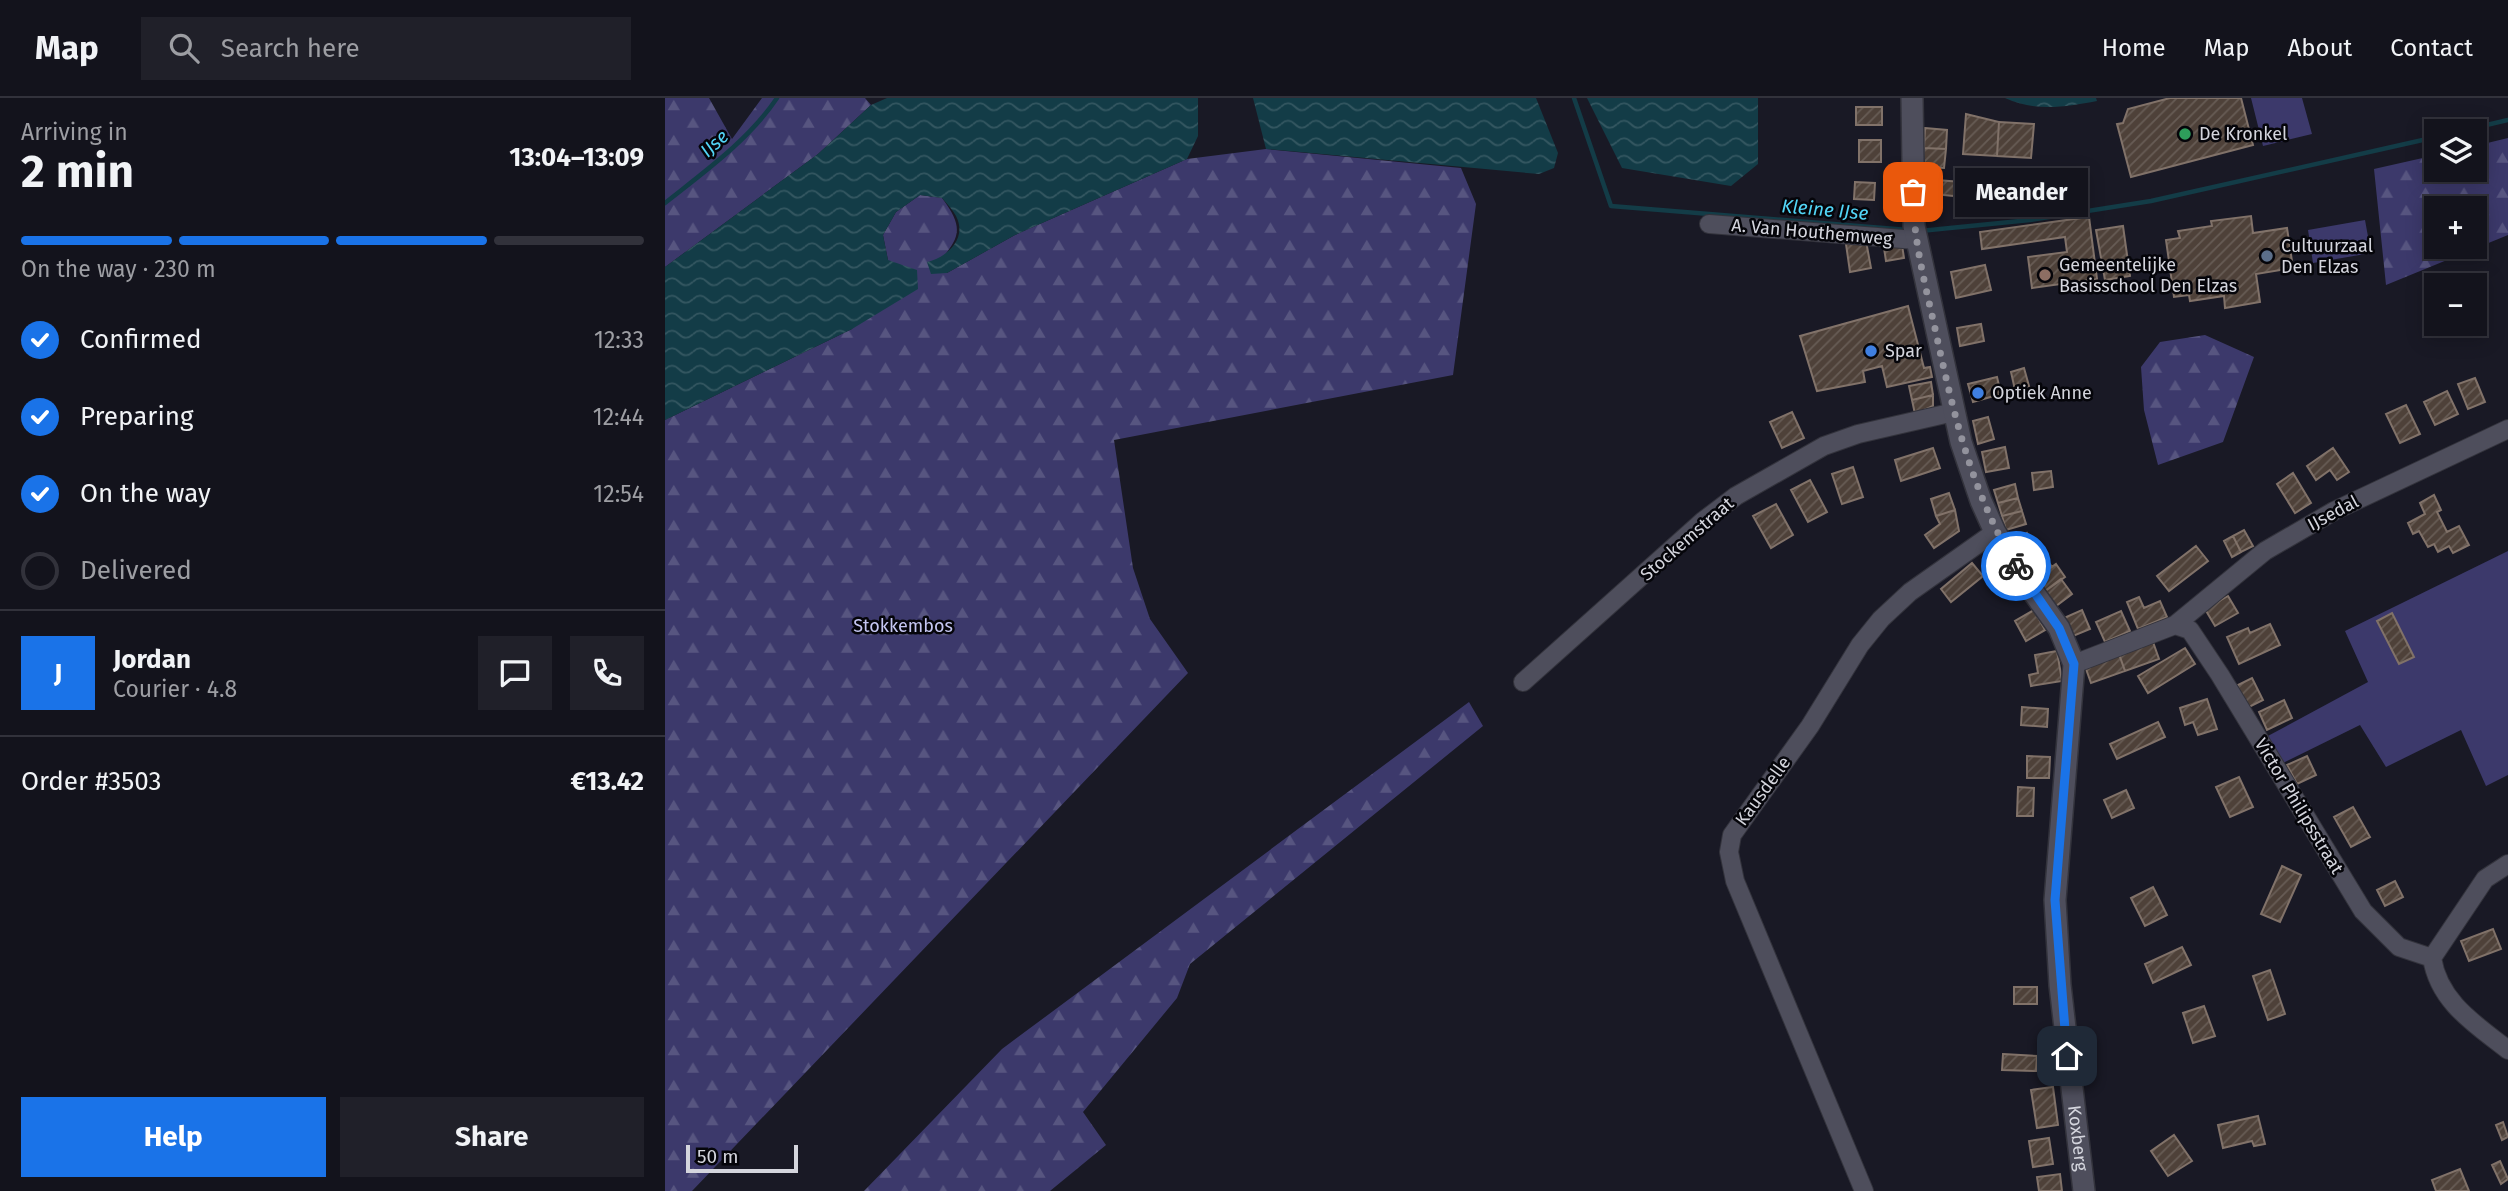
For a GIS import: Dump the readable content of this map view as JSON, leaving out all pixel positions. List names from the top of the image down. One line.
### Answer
{"streets":{"street":["A. Van Houthemweg","IJsedal","Stockemstraat","Kausdelle","Victor Philipsstraat","Koxberg"]},"crossings":[["A. Van Houthemweg","Koxberg"],["IJsedal","Victor Philipsstraat"],["Stockemstraat","Koxberg"],["Kausdelle","Koxberg"]],"water":["IJse","Kleine IJse"],"parks":["Stokkembos"],"places":["De Kronkel","Meander","Cultuurzaal Den Elzas","Gemeentelijke Basisschool Den Elzas","Spar","Optiek Anne"],"scale_bar":"50 m","page":{"header":"Map","search":"Search here","nav":["Home","Map","About","Contact"],"heading":["2 min","Arriving in","13:04–13:09"],"panel":["Jordan","Courier · 4.8","Order #3503","€13.42"],"map_buttons":["+","−"],"bubble":"Meander","bar":"On the way · 230 m","list":[["Confirmed","12:33"],["Preparing","12:44"],["On the way","12:54"],"Delivered"],"round":"J","buttons":["Help","Share"],"scale":"50 m"}}
